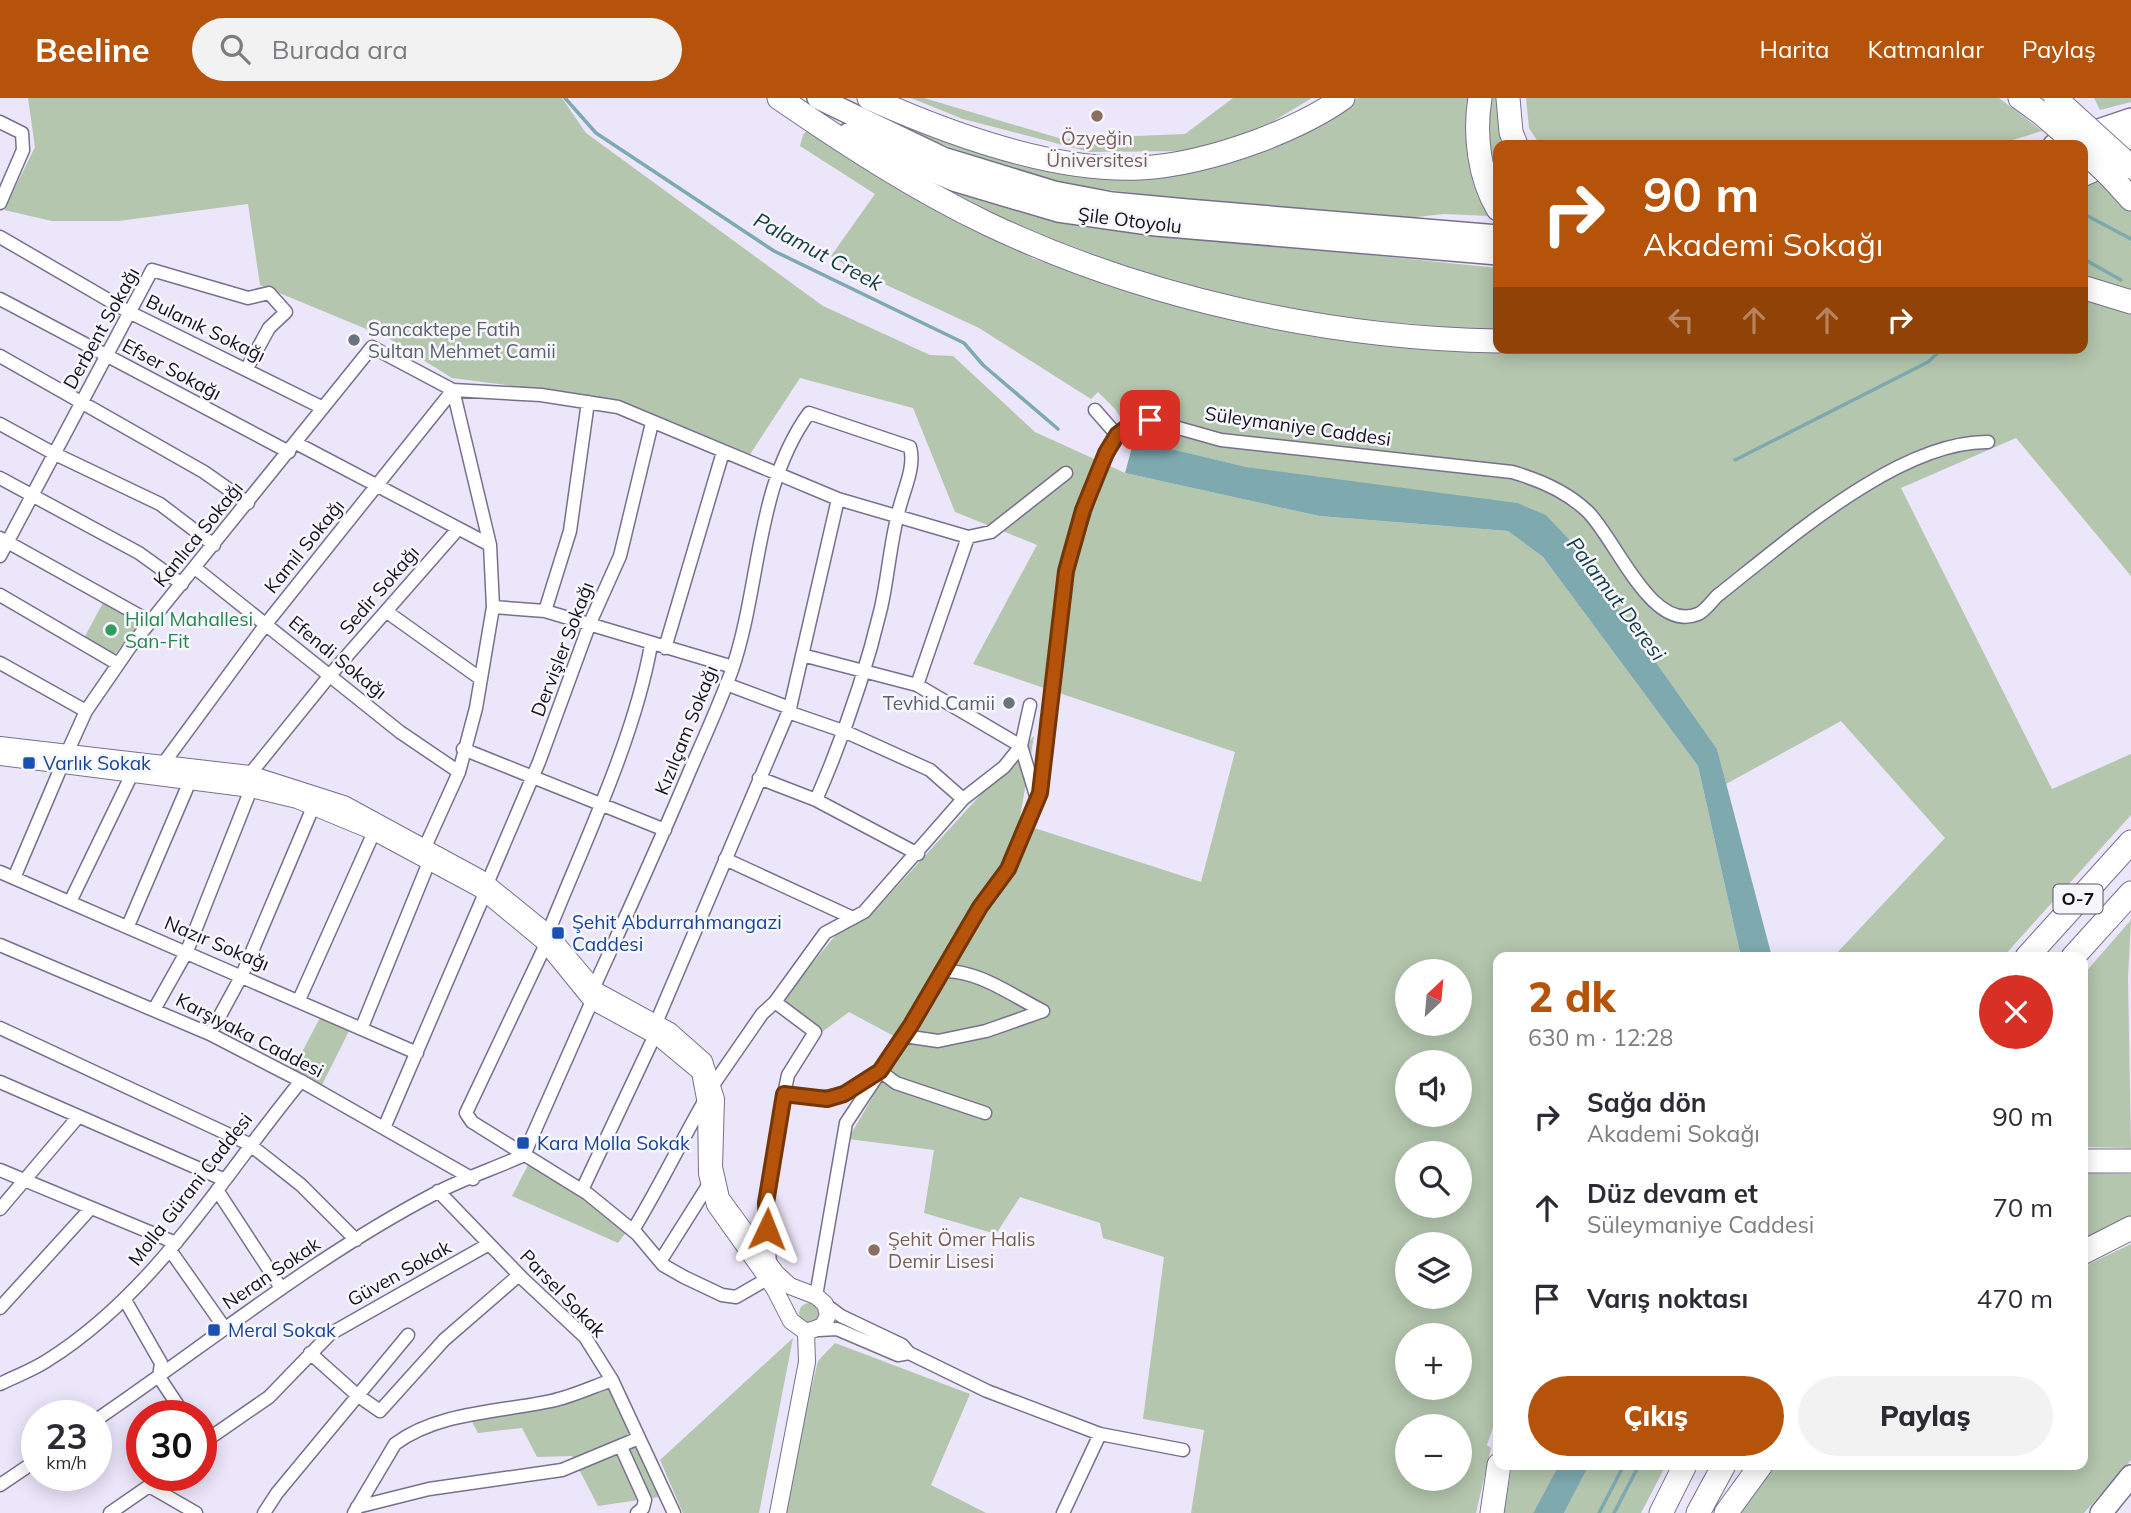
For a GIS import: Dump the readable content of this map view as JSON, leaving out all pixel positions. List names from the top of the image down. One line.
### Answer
{"streets":{"highway":["Şile Otoyolu","O-7"],"street":["Derbent Sokağı","Bulanık Sokağı","Efser Sokağı","Süleymaniye Caddesi","Kanlıca Sokağı","Kamil Sokağı","Sedir Sokağı","Dervişler Sokağı","Efendi Sokağı","Kızılçam Sokağı","Nazır Sokağı","Karşıyaka Caddesi","Molla Gürani Caddesi","Neran Sokak","Güven Sokak","Parsel Sokak"]},"crossings":[["Derbent Sokağı","Bulanık Sokağı"],["Derbent Sokağı","Efser Sokağı"],["Bulanık Sokağı","Kanlıca Sokağı"],["Efser Sokağı","Kanlıca Sokağı"],["Efser Sokağı","Kamil Sokağı"],["Efser Sokağı","Sedir Sokağı"],["Kanlıca Sokağı","Kamil Sokağı"],["Kanlıca Sokağı","Efendi Sokağı"],["Kanlıca Sokağı","Nazır Sokağı"],["Kamil Sokağı","Efendi Sokağı"],["Sedir Sokağı","Efendi Sokağı"],["Sedir Sokağı","Nazır Sokağı"],["Sedir Sokağı","Karşıyaka Caddesi"],["Dervişler Sokağı","Nazır Sokağı"],["Dervişler Sokağı","Karşıyaka Caddesi"],["Kızılçam Sokağı","Neran Sokak"],["Karşıyaka Caddesi","Molla Gürani Caddesi"],["Karşıyaka Caddesi","Neran Sokak"],["Neran Sokak","Parsel Sokak"],["Güven Sokak","Parsel Sokak"]],"water":["Palamut Creek","Palamut Deresi"],"places":{"other":["Özyeğin Üniversitesi","Sancaktepe Fatih Sultan Mehmet Camii","Hilal Mahallesi San-Fit","Tevhid Camii","Şehit Ömer Halis Demir Lisesi"],"transit":["Varlık Sokak","Şehit Abdurrahmangazi Caddesi","Kara Molla Sokak","Meral Sokak"]},"north":"top right","page":{"header":"Beeline","search":"Burada ara","nav":["Harita","Katmanlar","Paylaş"],"turn":["90 m","Akademi Sokağı"],"heading":["2 dk","630 m · 12:28"],"map_buttons":["+","−"],"list":[{"name":"Sağa dön","note":"Akademi Sokağı","value":"90 m"},{"name":"Düz devam et","note":"Süleymaniye Caddesi","value":"70 m"},{"name":"Varış noktası","value":"470 m"}],"buttons":["Çıkış","Paylaş"],"speed":"23 km/h","limit":"30"}}
